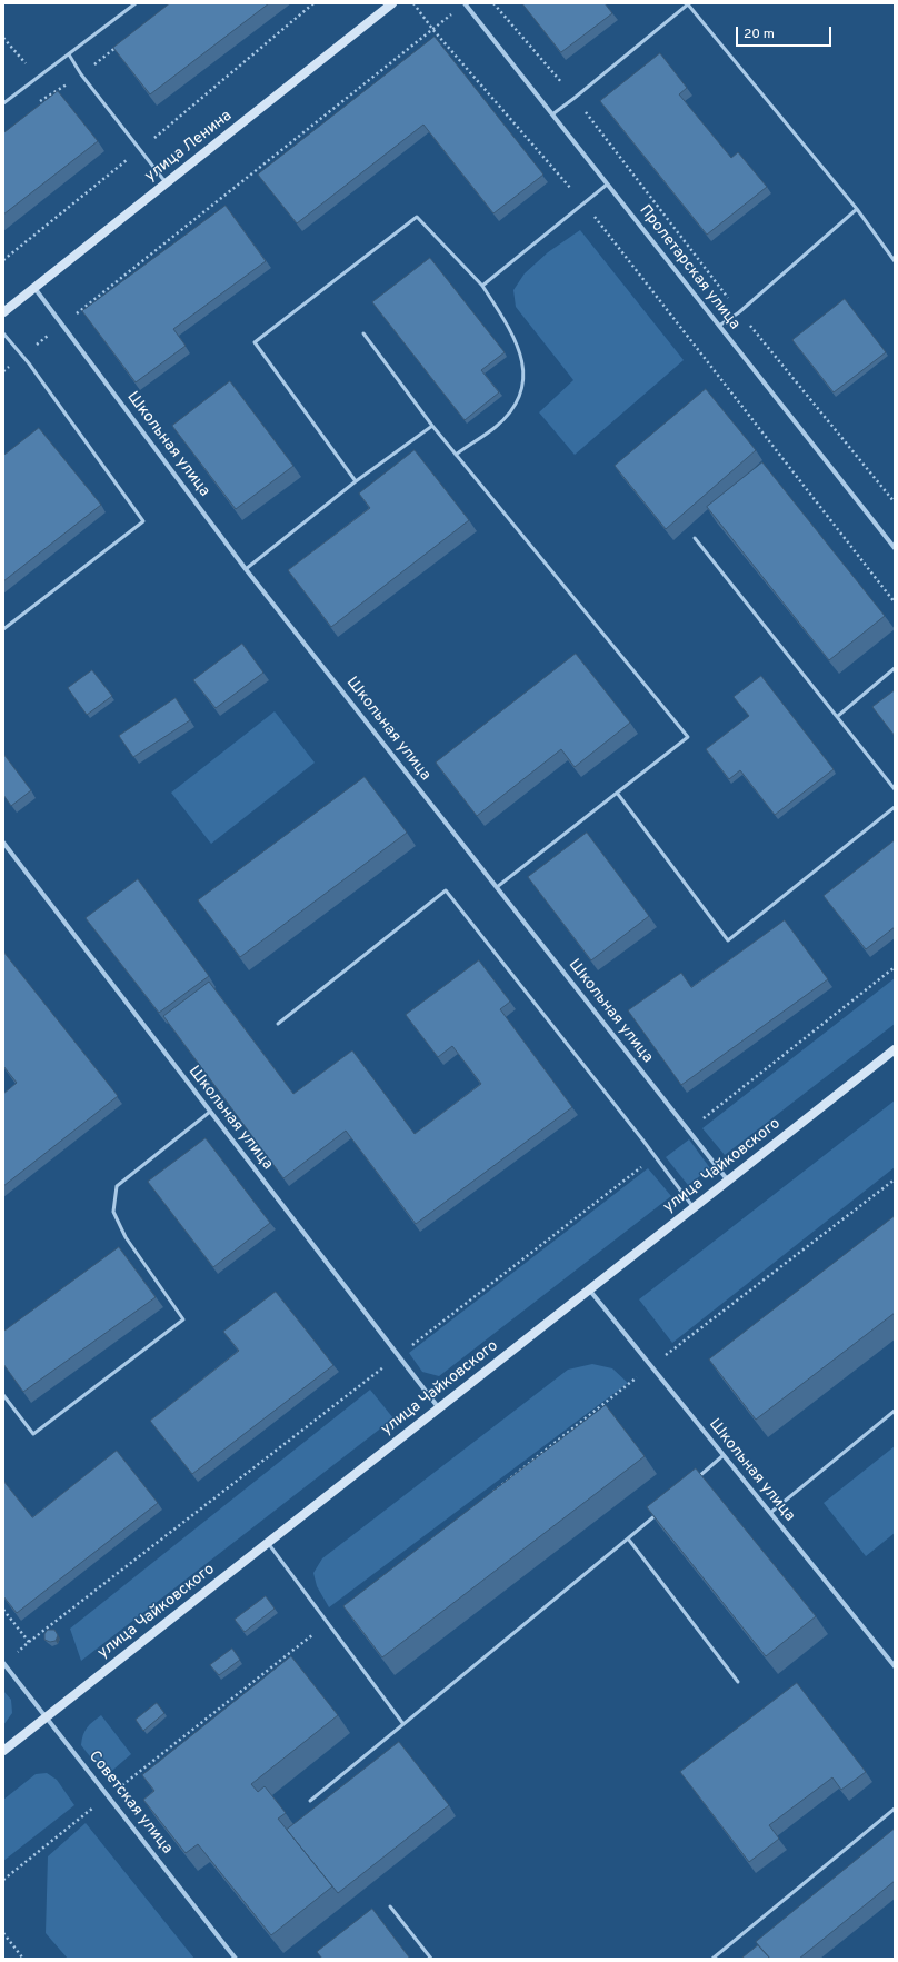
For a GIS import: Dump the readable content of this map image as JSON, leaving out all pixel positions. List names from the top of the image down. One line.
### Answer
{"streets":{"street":["улица Ленина","Пролетарская улица","Школьная улица","улица Чайковского","Советская улица"]},"crossings":[["улица Ленина","Школьная улица"],["Школьная улица","улица Чайковского"],["улица Чайковского","Советская улица"]],"scale_bar":"20 m"}
